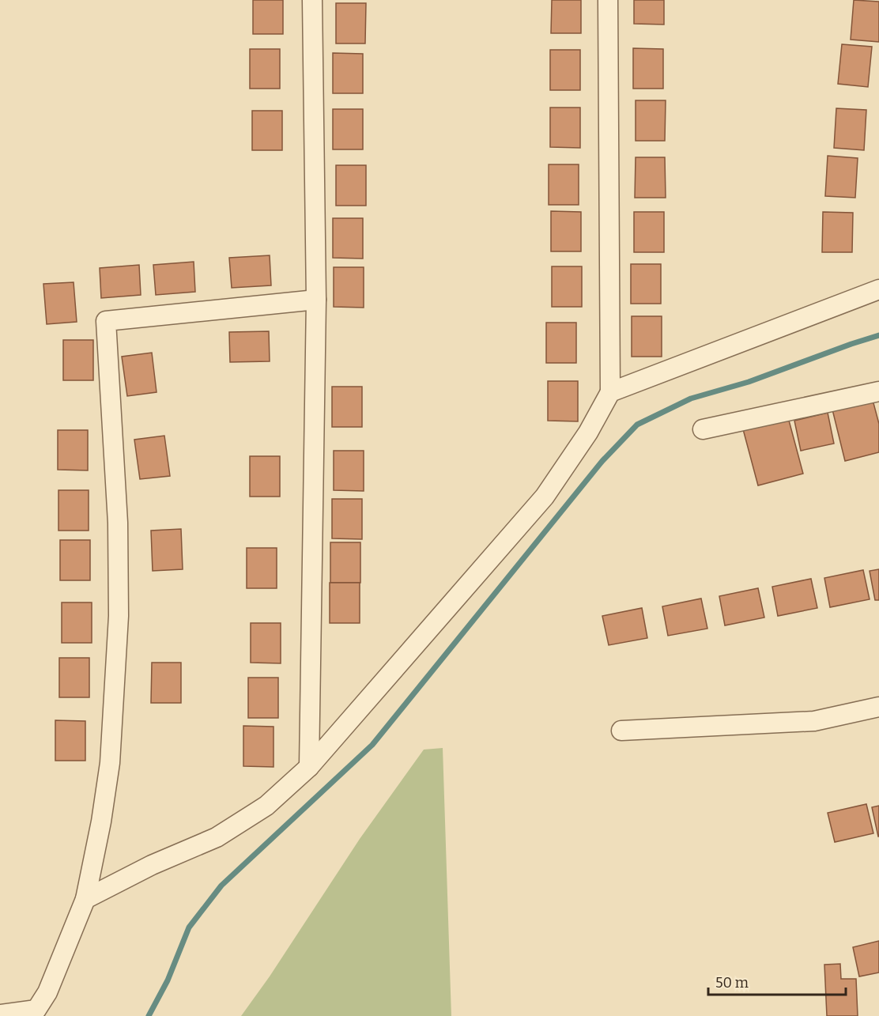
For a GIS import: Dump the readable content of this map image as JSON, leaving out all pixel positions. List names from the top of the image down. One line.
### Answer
{"scale_bar":"50 m"}
